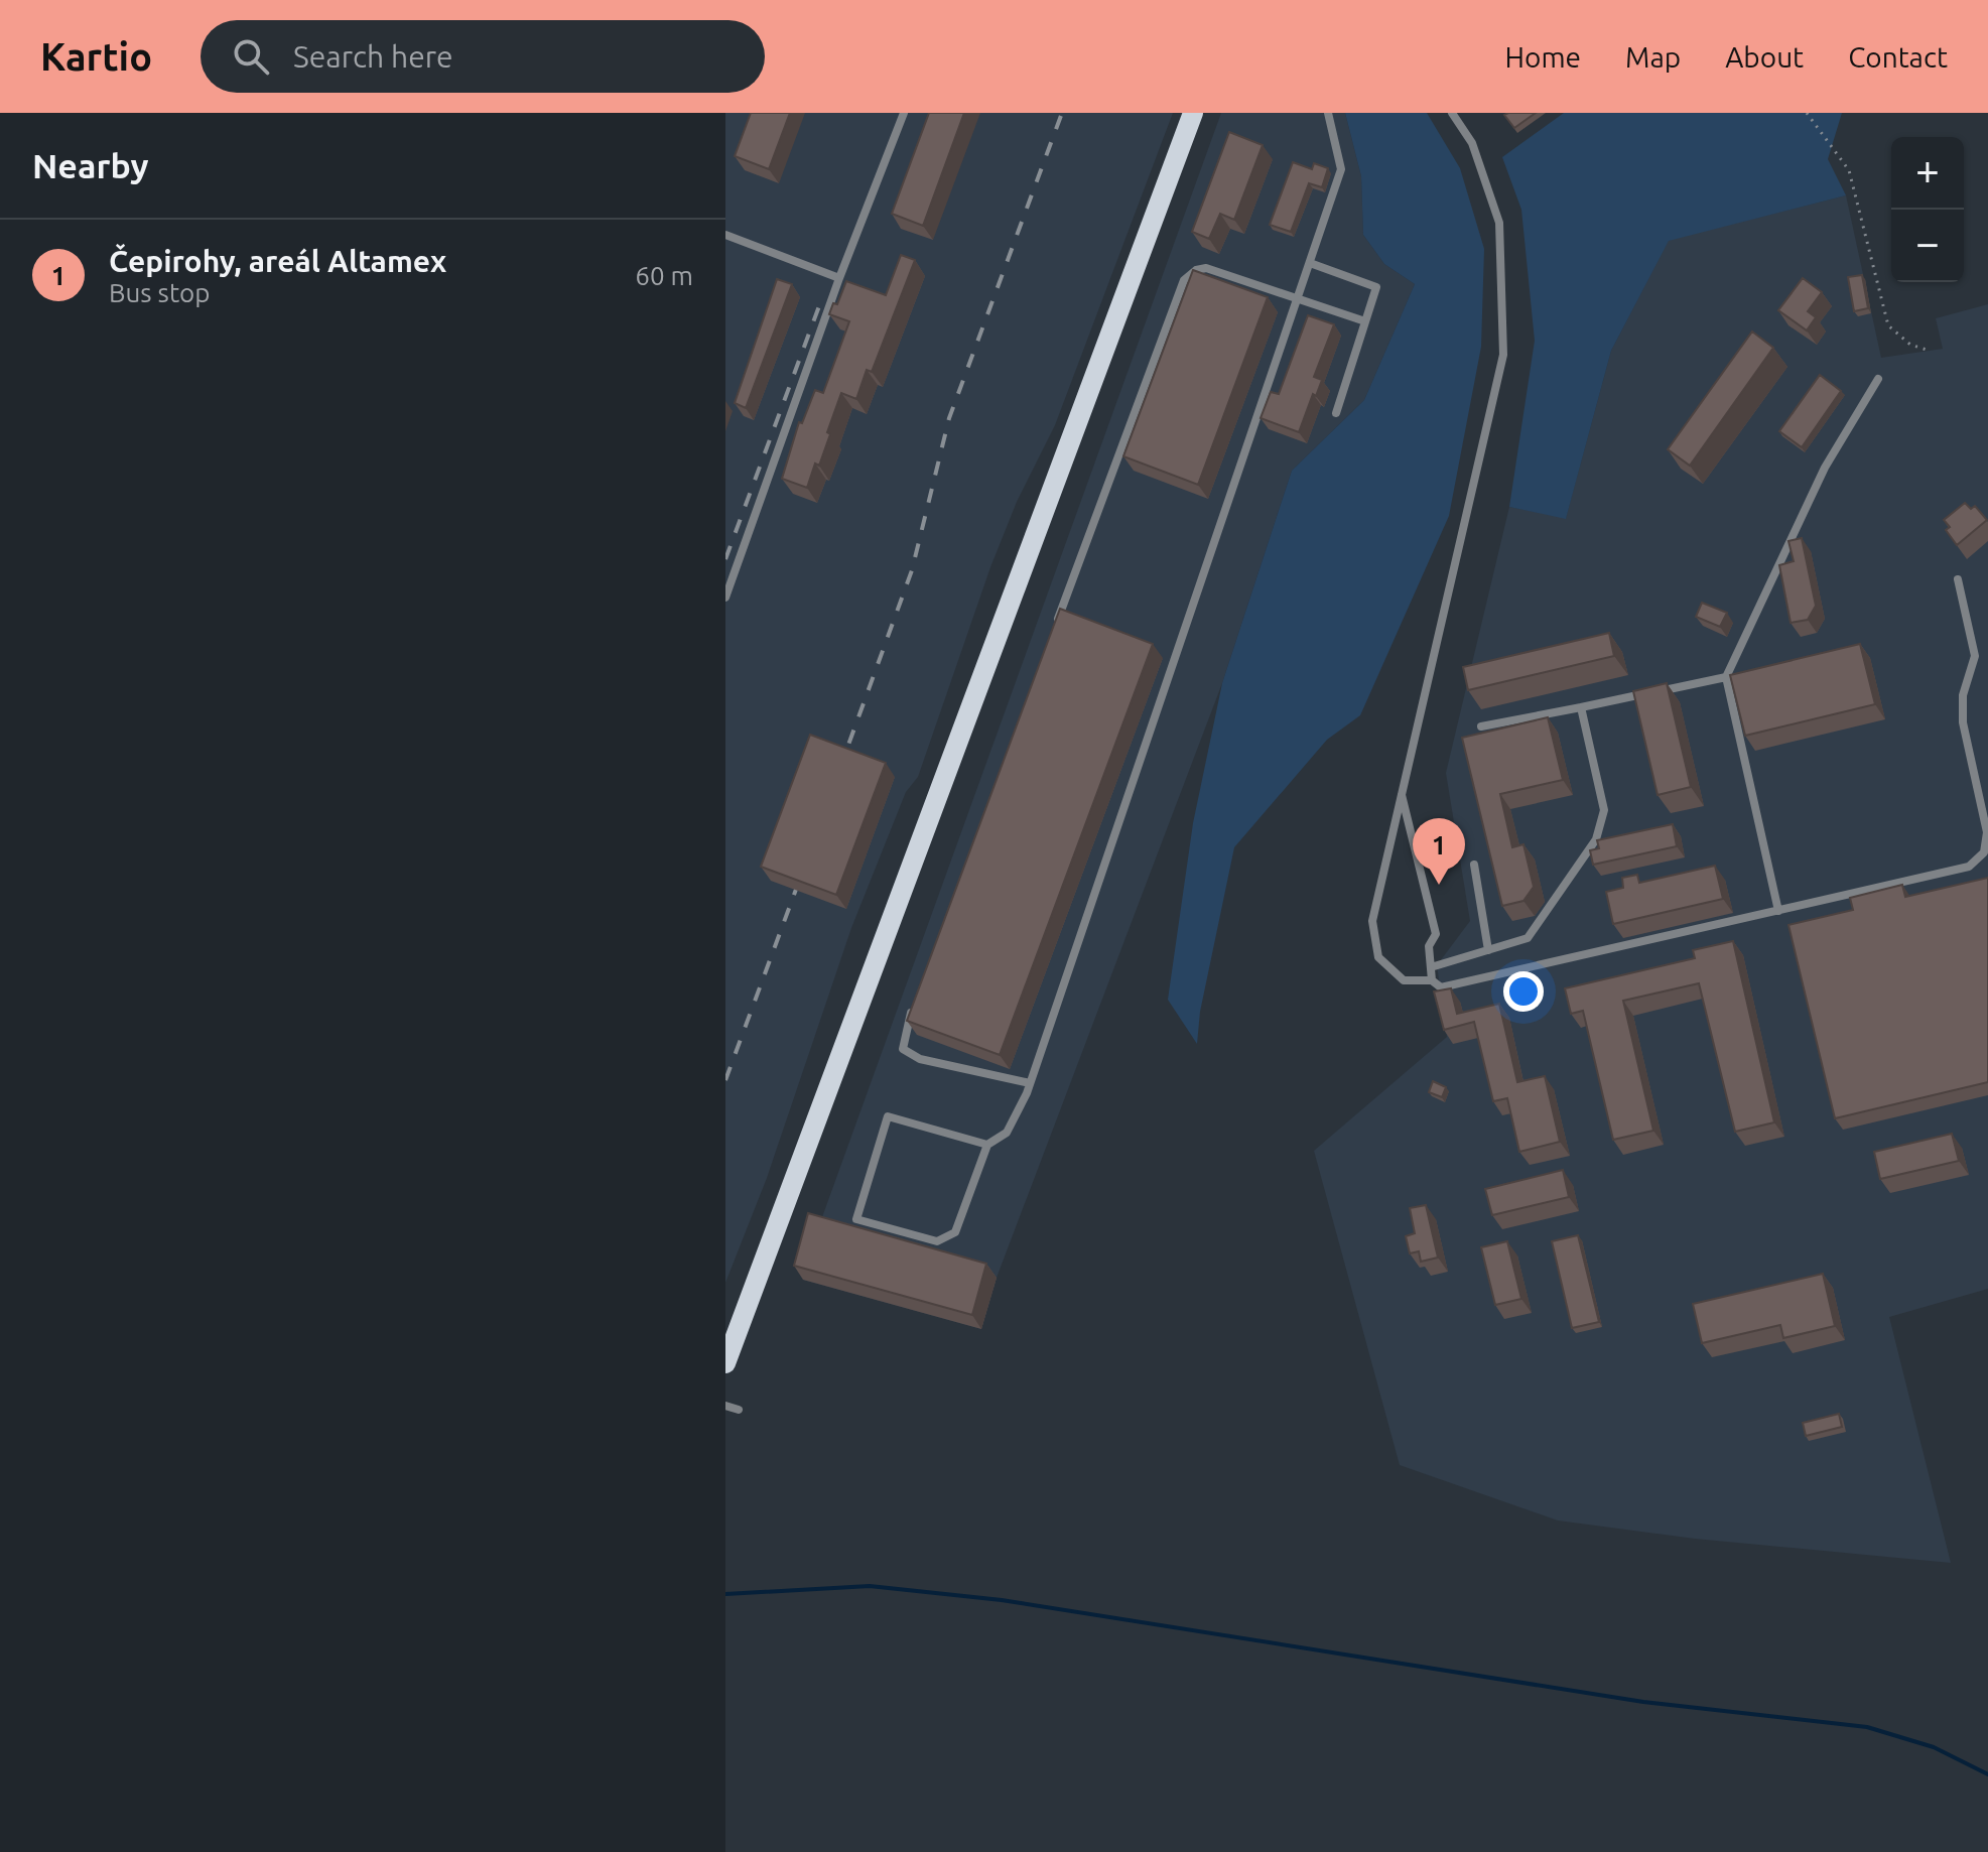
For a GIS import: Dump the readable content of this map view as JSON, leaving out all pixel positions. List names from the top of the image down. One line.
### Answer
{"page":{"header":"Kartio","search":"Search here","nav":["Home","Map","About","Contact"],"heading":"Nearby","map_buttons":["+","−"],"list":[{"mark":"1","name":"Čepirohy, areál Altamex","note":"Bus stop","value":"60 m"}],"pins":"1"}}
